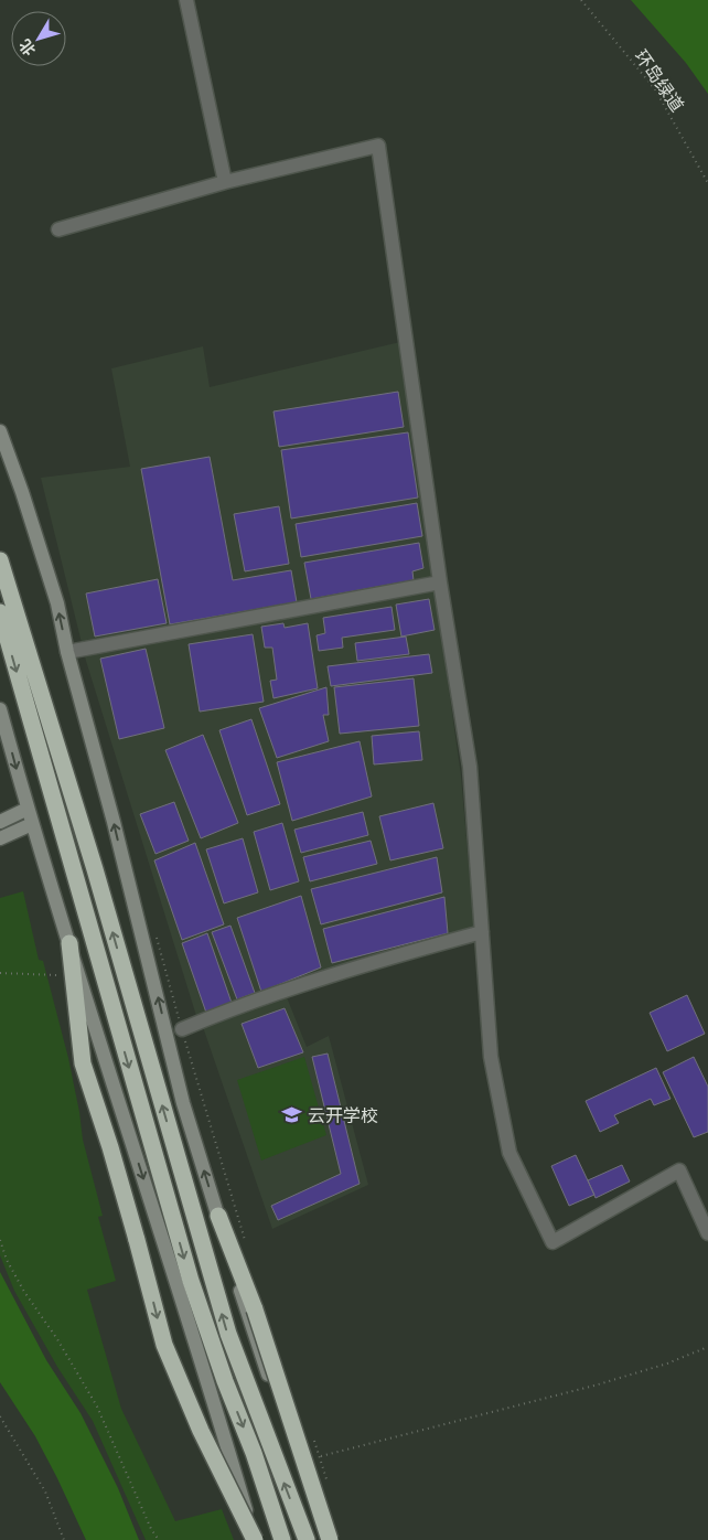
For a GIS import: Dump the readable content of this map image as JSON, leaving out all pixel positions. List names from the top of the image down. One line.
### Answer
{"streets":{"path":["环岛绿道"]},"places":{"school or university":["云开学校"]},"north":"bottom left"}
